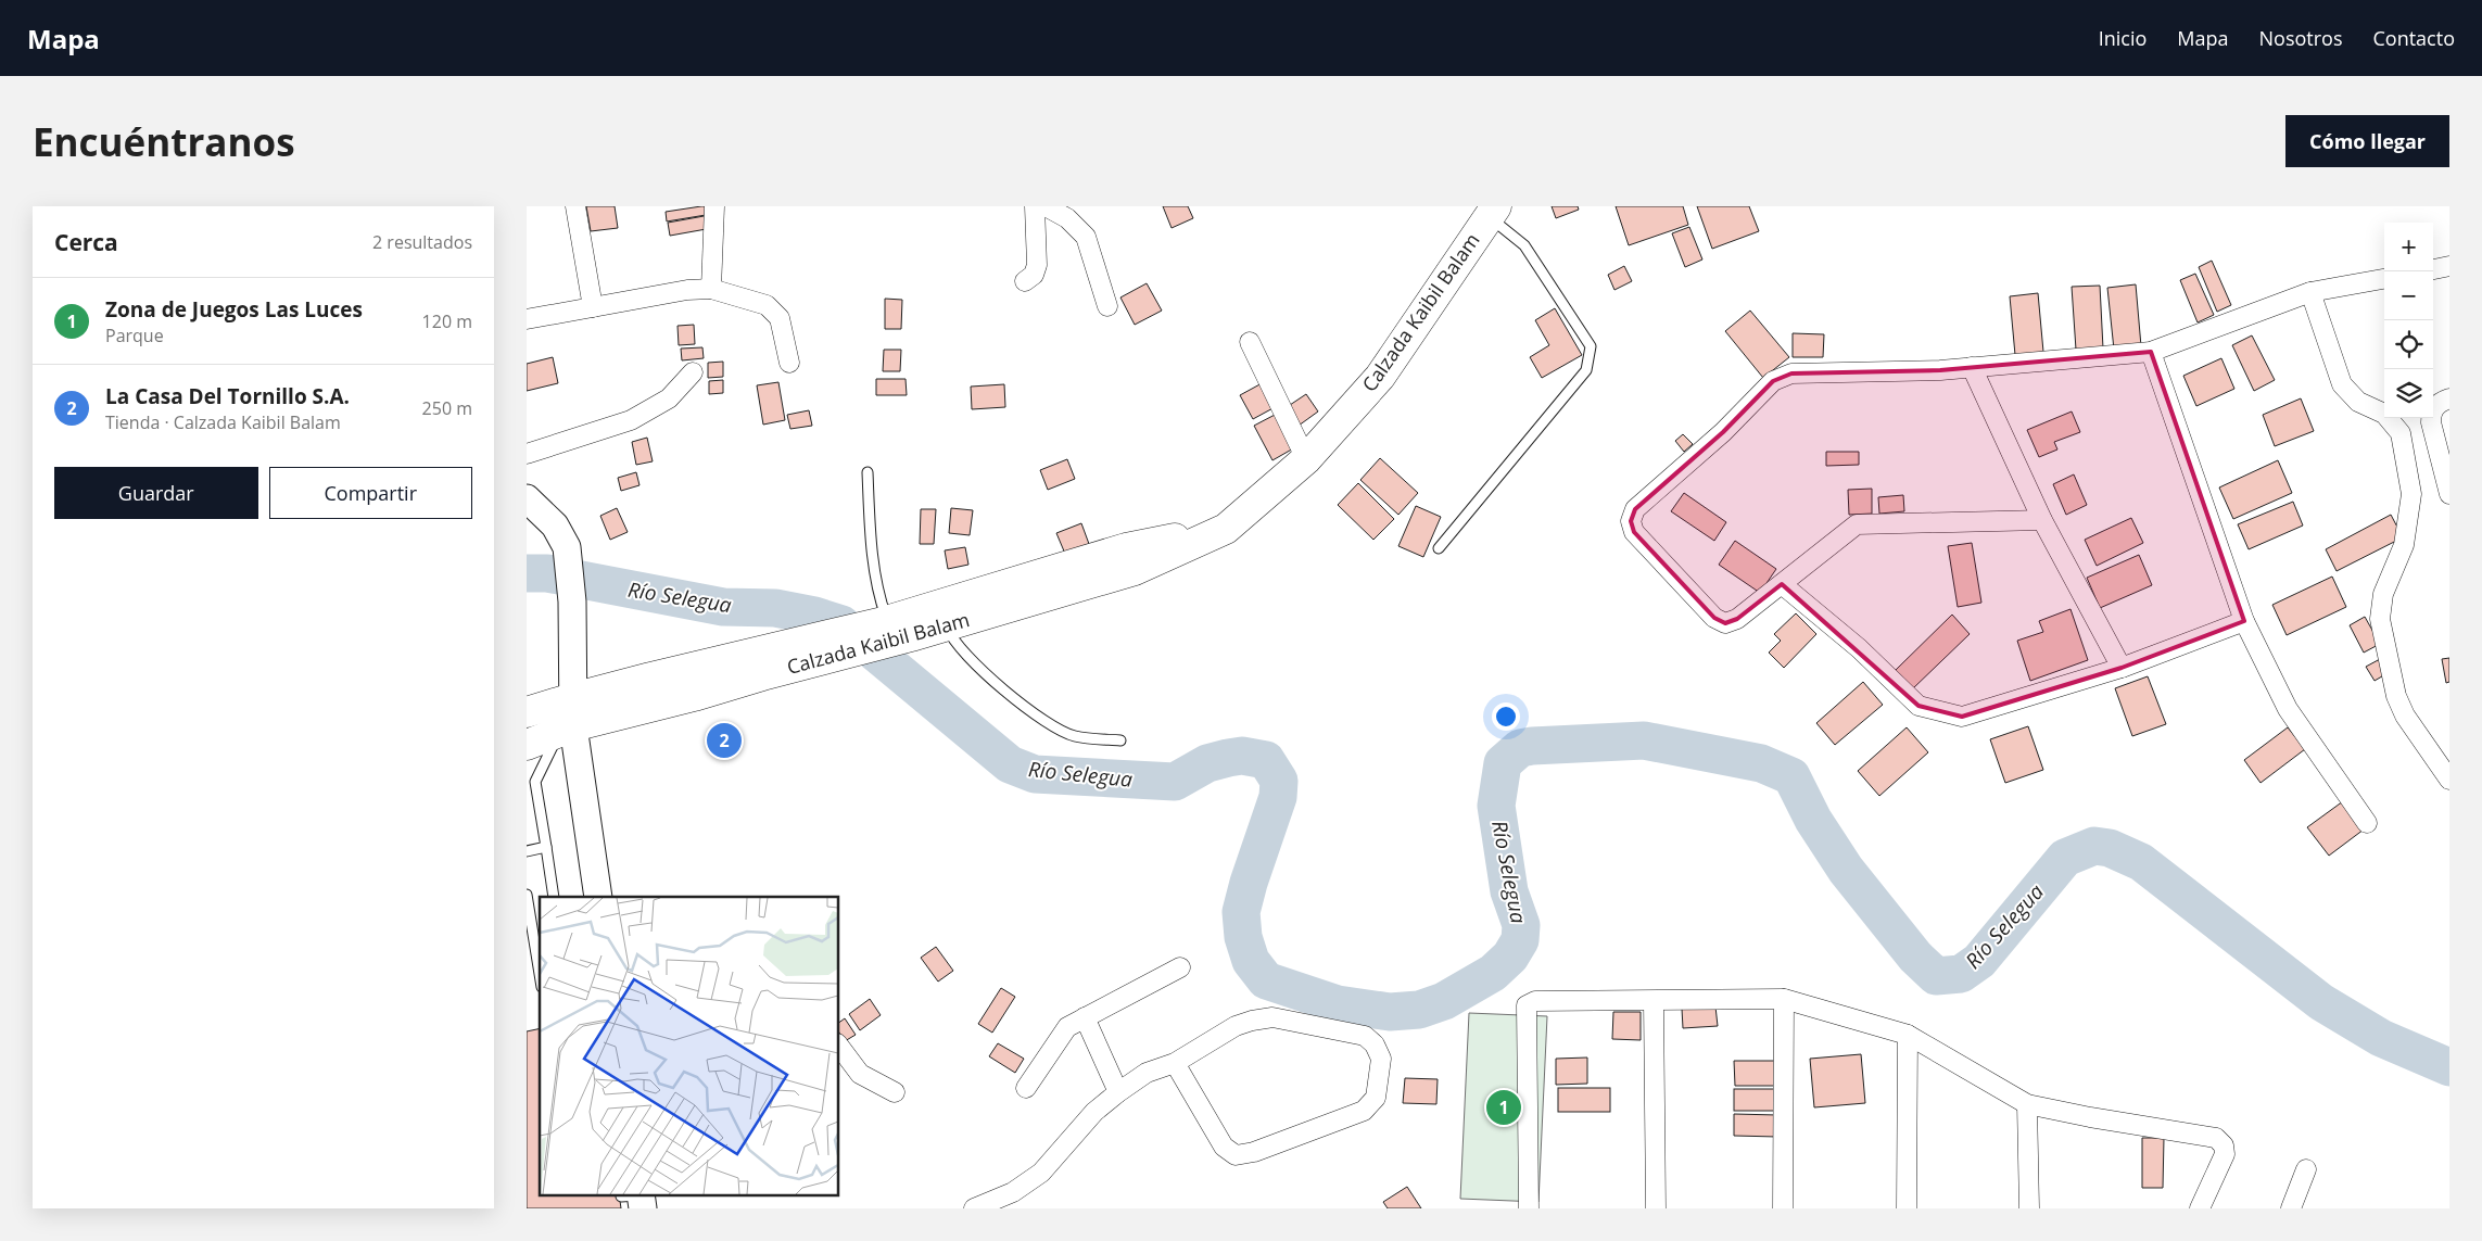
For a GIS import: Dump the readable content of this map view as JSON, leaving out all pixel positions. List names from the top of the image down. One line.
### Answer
{"streets":{"main road":["Calzada Kaibil Balam"]},"water":["Río Selegua"],"page":{"header":"Mapa","nav":["Inicio","Mapa","Nosotros","Contacto"],"buttons":["Cómo llegar",["Guardar","Compartir"]],"title":"Encuéntranos","heading":["Cerca","2 resultados"],"map_buttons":["+","−"],"list":[{"mark":"1","name":"Zona de Juegos Las Luces","note":"Parque","value":"120 m"},{"mark":"2","name":"La Casa Del Tornillo S.A.","note":"Tienda · Calzada Kaibil Balam","value":"250 m"}],"pins":["2","1"]}}
